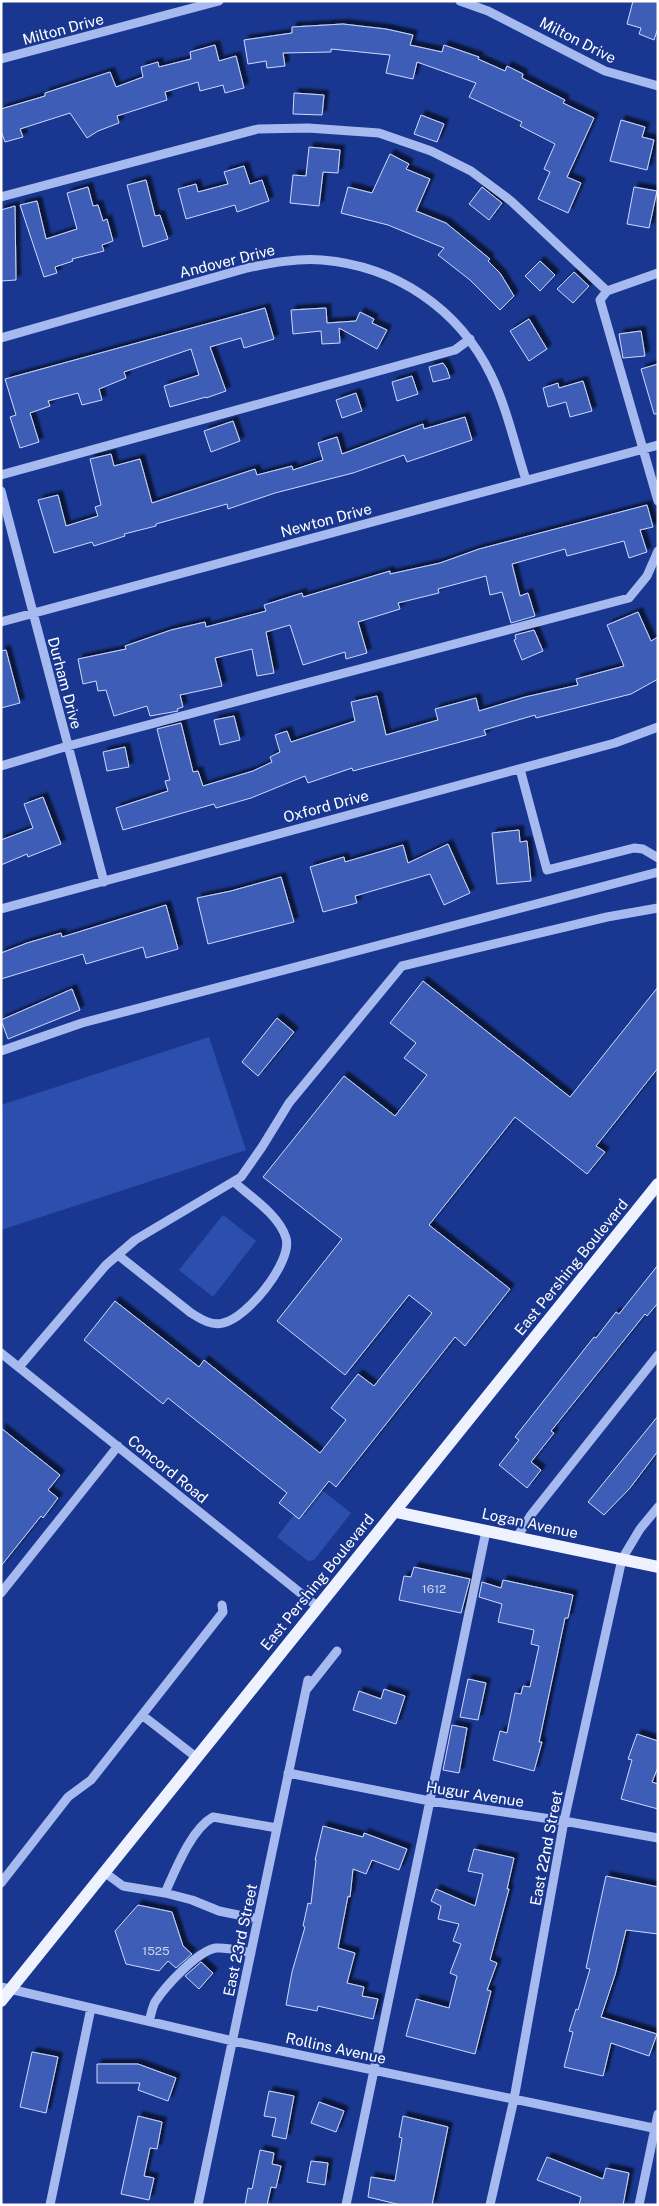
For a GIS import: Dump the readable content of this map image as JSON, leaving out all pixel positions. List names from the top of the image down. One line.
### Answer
{"streets":{"main road":["East Pershing Boulevard","Logan Avenue"],"street":["Milton Drive","Andover Drive","Newton Drive","Durham Drive","Oxford Drive","Concord Road","Hugur Avenue","East 22nd Street","East 23rd Street","Rollins Avenue"]},"crossings":[["Andover Drive","Newton Drive"],["Newton Drive","Durham Drive"],["Durham Drive","Oxford Drive"],["East Pershing Boulevard","Concord Road"],["East Pershing Boulevard","Logan Avenue"],["East Pershing Boulevard","Rollins Avenue"],["Logan Avenue","East 22nd Street"],["Hugur Avenue","East 22nd Street"],["Hugur Avenue","East 23rd Street"],["East 22nd Street","Rollins Avenue"],["East 23rd Street","Rollins Avenue"]],"house_numbers":["1612","1525"]}
